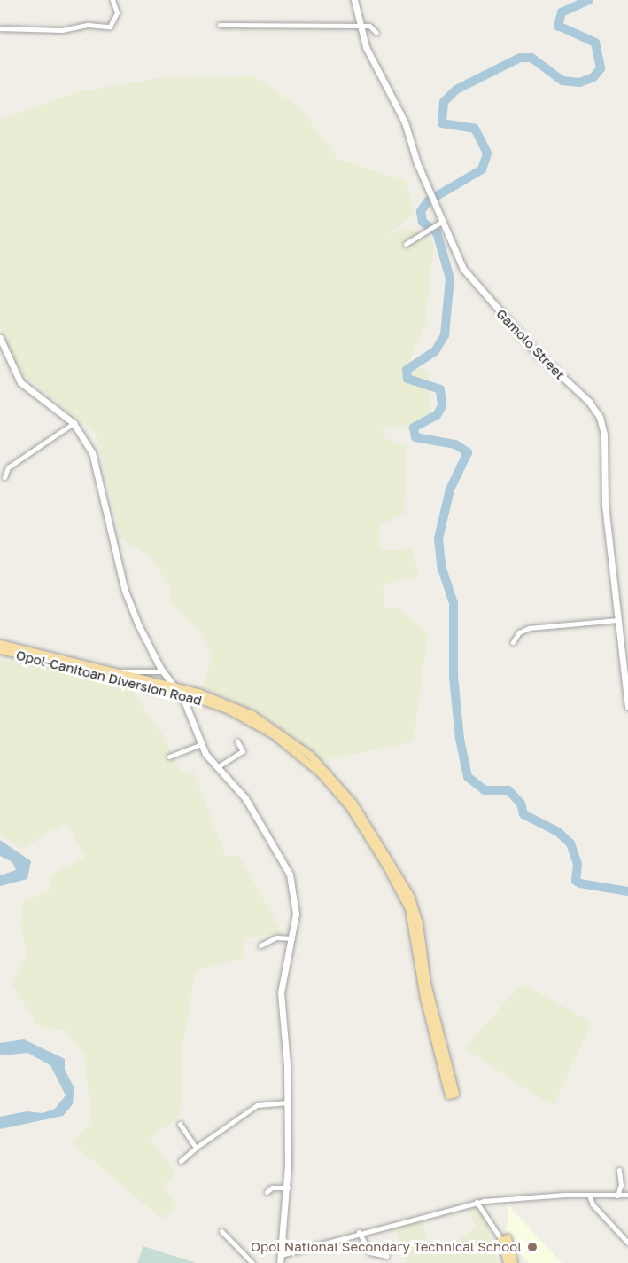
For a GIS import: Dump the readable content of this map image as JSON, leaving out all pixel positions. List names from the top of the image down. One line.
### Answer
{"streets":{"main road":["Opol-Canitoan Diversion Road"],"street":["Gamolo Street"]},"places":["Opol National Secondary Technical School"]}
